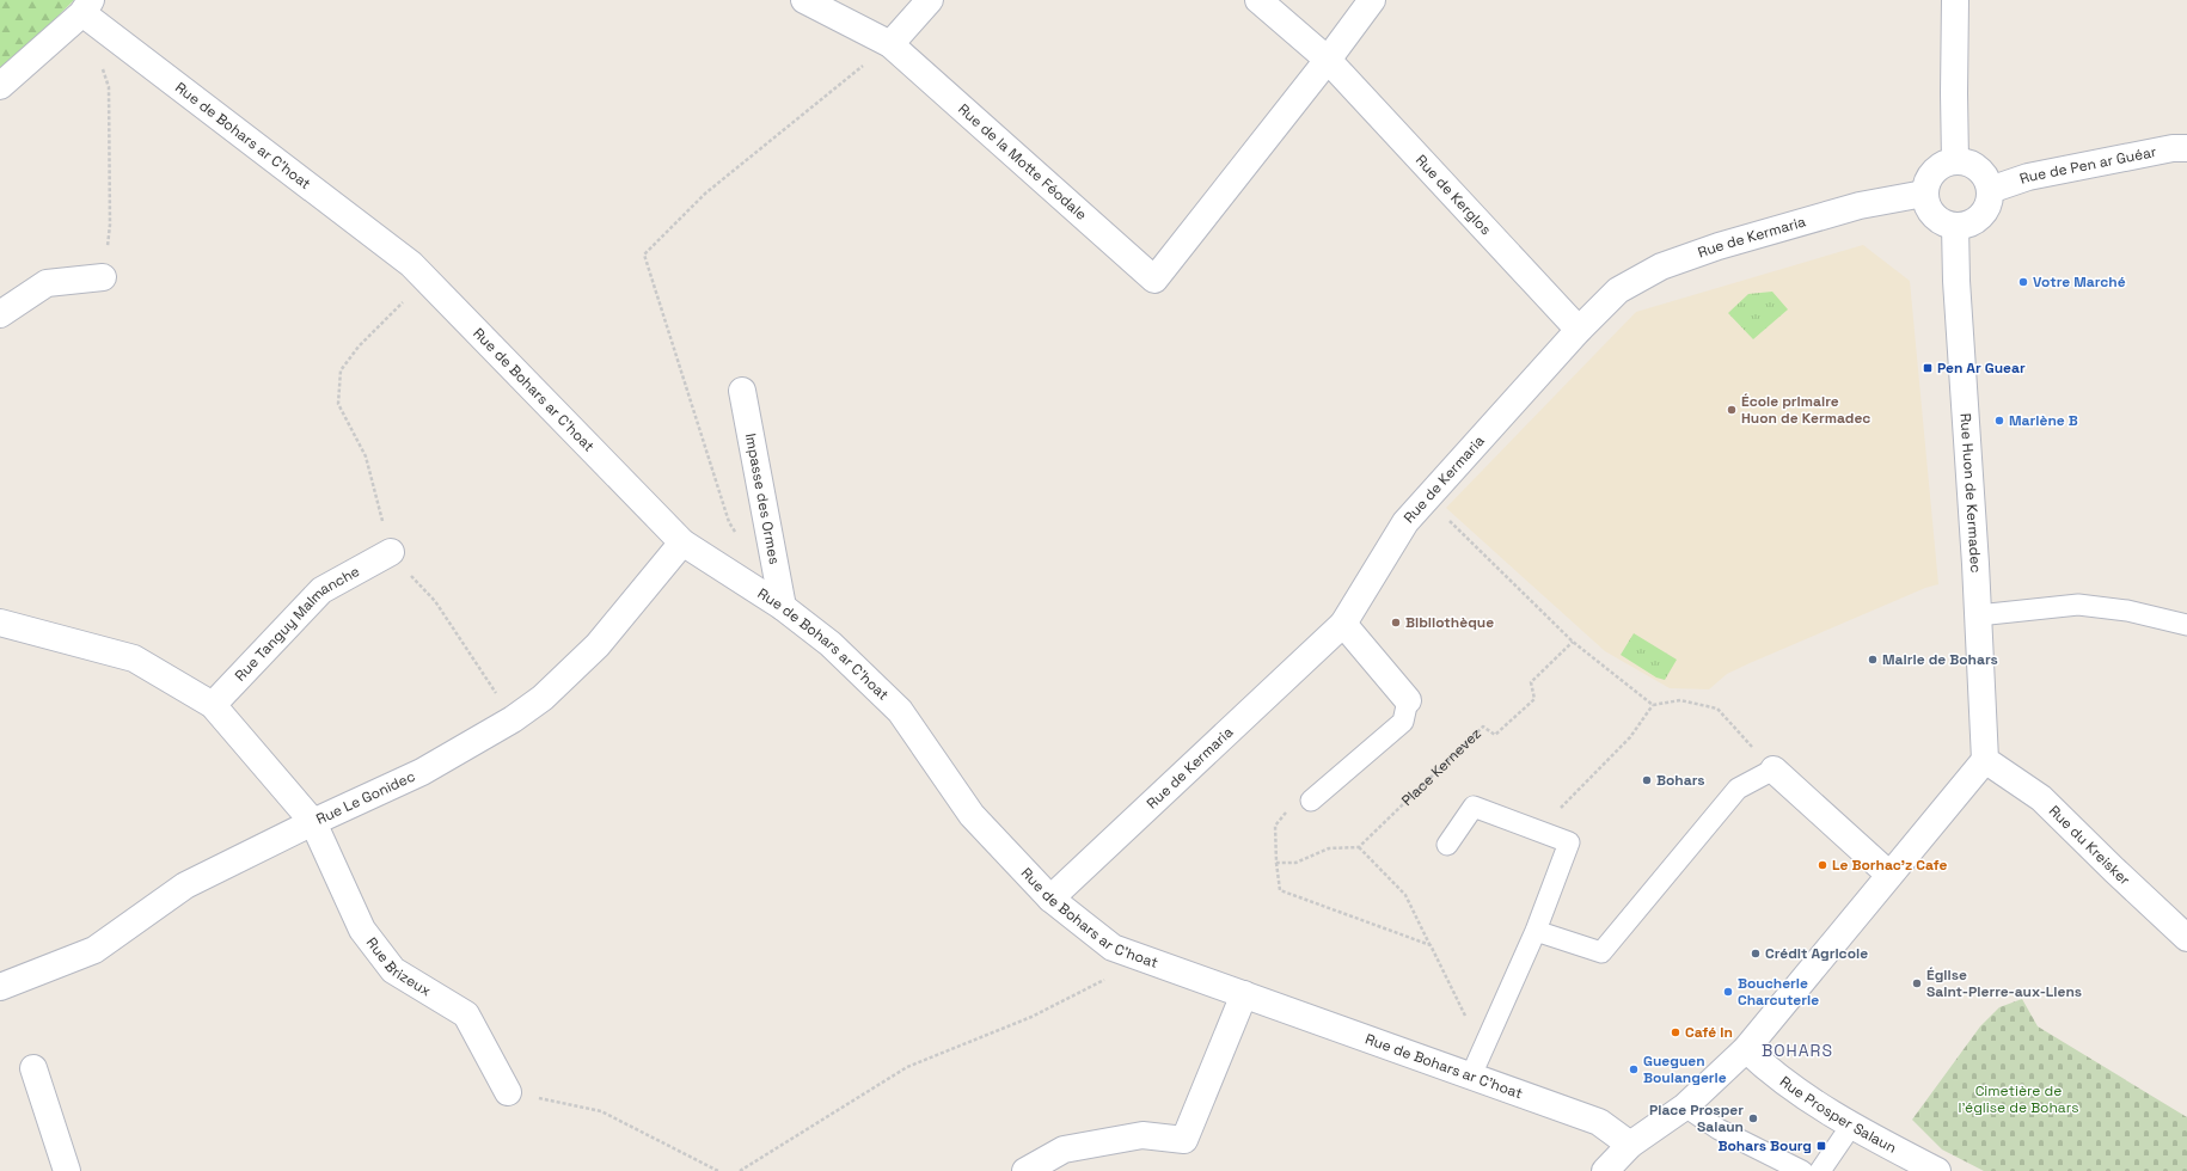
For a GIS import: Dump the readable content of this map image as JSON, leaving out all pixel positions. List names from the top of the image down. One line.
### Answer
{"streets":{"street":["Rue de Bohars ar C'hoat","Rue de la Motte Féodale","Rue de Pen ar Guéar","Rue de Kerglos","Rue de Kermaria","Rue Huon de Kermadec","Impasse des Ormes","Rue Tanguy Malmanche","Rue Le Gonidec","Rue du Kreisker","Rue Brizeux","Rue Prosper Salaun"],"path":["Place Kernevez"]},"crossings":[["Rue de Bohars ar C'hoat","Rue de Kermaria"],["Rue de Bohars ar C'hoat","Impasse des Ormes"],["Rue de Bohars ar C'hoat","Rue Le Gonidec"],["Rue de la Motte Féodale","Rue de Kerglos"],["Rue de Pen ar Guéar","Rue de Kermaria"],["Rue de Pen ar Guéar","Rue Huon de Kermadec"],["Rue de Kerglos","Rue de Kermaria"],["Rue de Kermaria","Rue Huon de Kermadec"],["Rue Huon de Kermadec","Rue du Kreisker"],["Rue Le Gonidec","Rue Brizeux"]],"districts":["BOHARS"],"parks":["Cimetière de l'église de Bohars"],"places":{"other":["Votre Marché","École primaire Huon de Kermadec","Marlène B","Bibliothèque","Mairie de Bohars","Bohars","Le Borhac'z Cafe","Crédit Agricole","Église Saint-Pierre-aux-Liens","Boucherie Charcuterie","Café In","Gueguen Boulangerie","Place Prosper Salaun"],"transit":["Pen Ar Guear","Bohars Bourg"]}}
